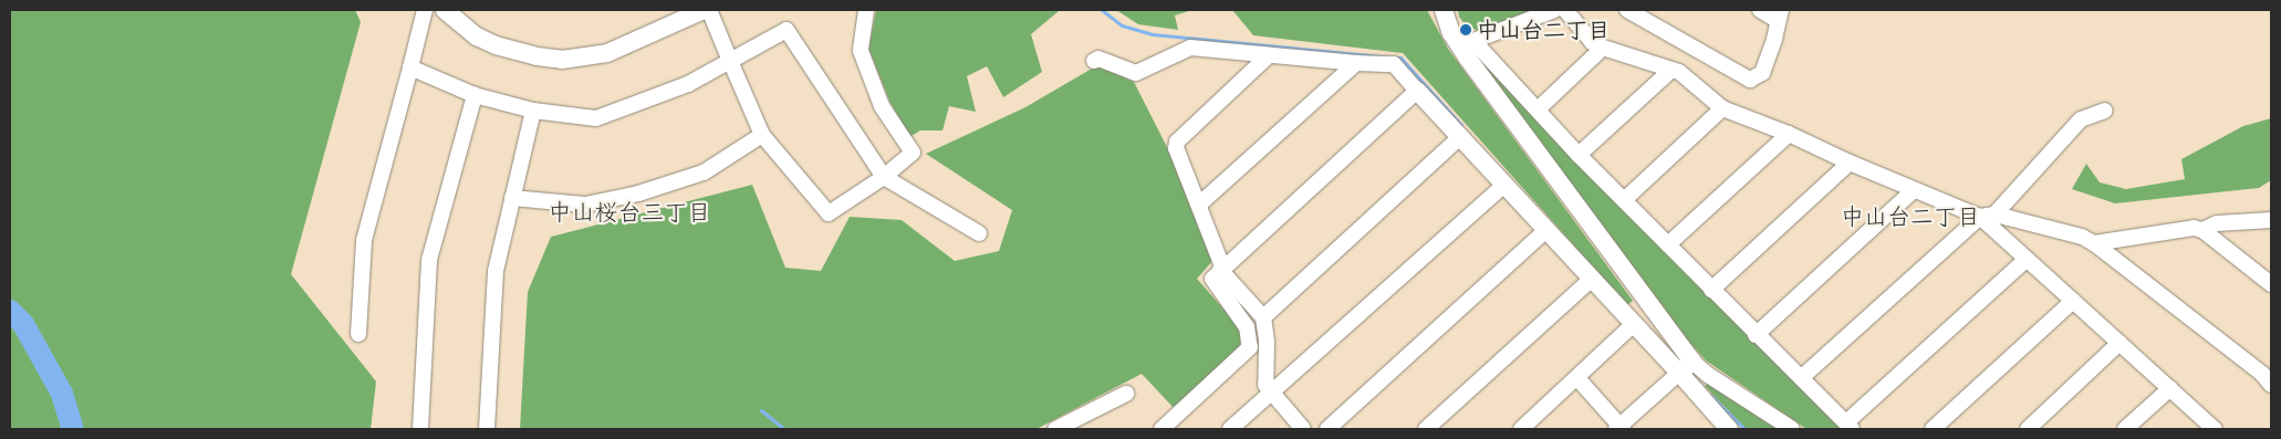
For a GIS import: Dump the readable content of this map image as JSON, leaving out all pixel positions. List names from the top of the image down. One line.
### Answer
{"districts":["中山桜台三丁目","中山台二丁目"],"places":["中山台二丁目"]}
